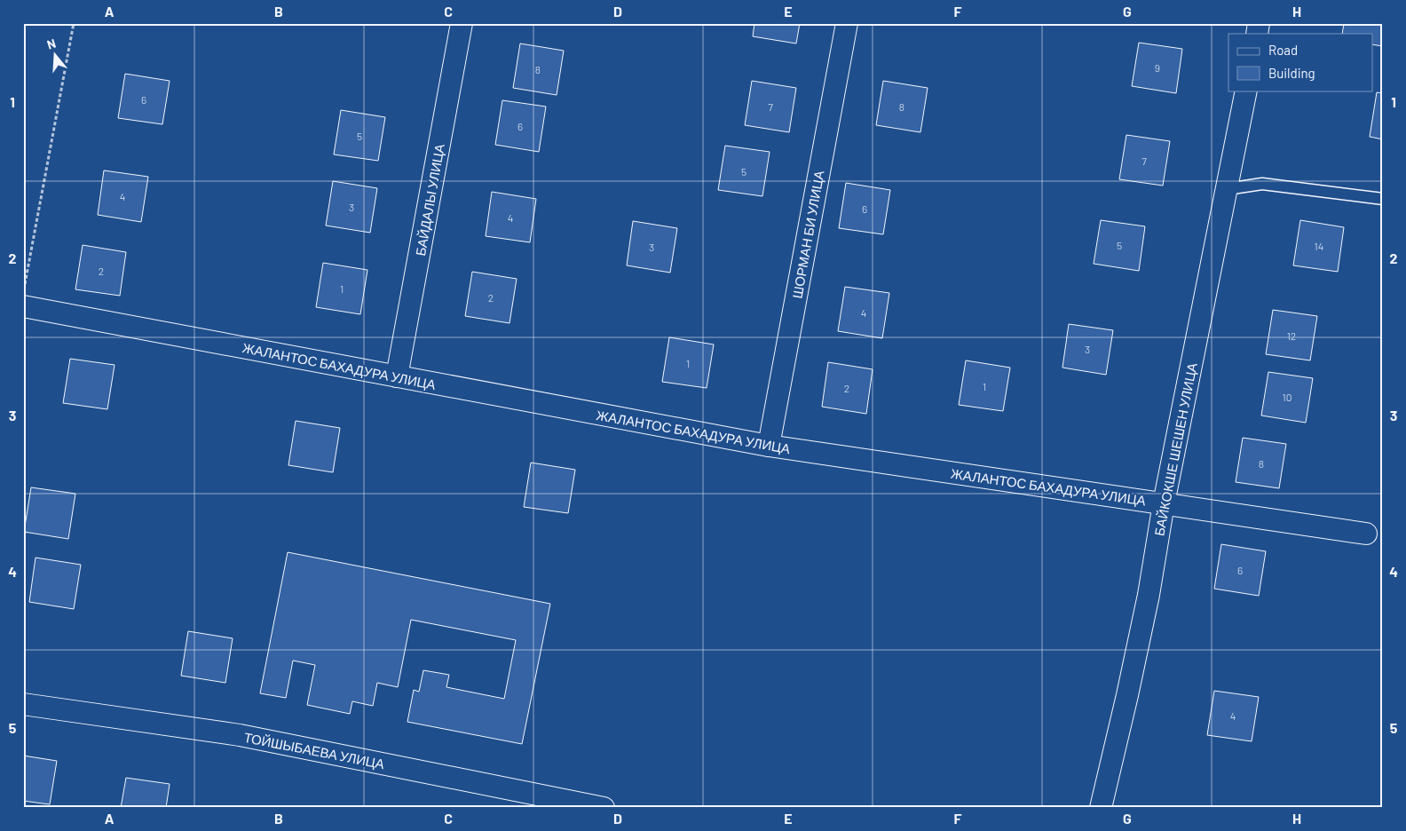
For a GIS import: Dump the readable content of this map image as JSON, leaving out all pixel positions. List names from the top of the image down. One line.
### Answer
{"streets":{"street":["БАЙДАЛЫ УЛИЦА","ШОРМАН БИ УЛИЦА","ЖАЛАНТОС БАХАДУРА УЛИЦА","БАЙКОКШЕ ШЕШЕН УЛИЦА","ТОЙШЫБАЕВА УЛИЦА"]},"crossings":[["БАЙДАЛЫ УЛИЦА","ЖАЛАНТОС БАХАДУРА УЛИЦА"],["ШОРМАН БИ УЛИЦА","ЖАЛАНТОС БАХАДУРА УЛИЦА"],["ЖАЛАНТОС БАХАДУРА УЛИЦА","БАЙКОКШЕ ШЕШЕН УЛИЦА"]],"house_numbers":["9","8","6","7","8","6","5","7","5","4","3","6","4","5","14","3","2","1","2","4","12","3","1","1","2","10","8","6","4"],"legend":["Road","Building"],"north":"top","grid":{"columns":["A","B","C","D","E","F","G","H"],"rows":["1","2","3","4","5"]}}
